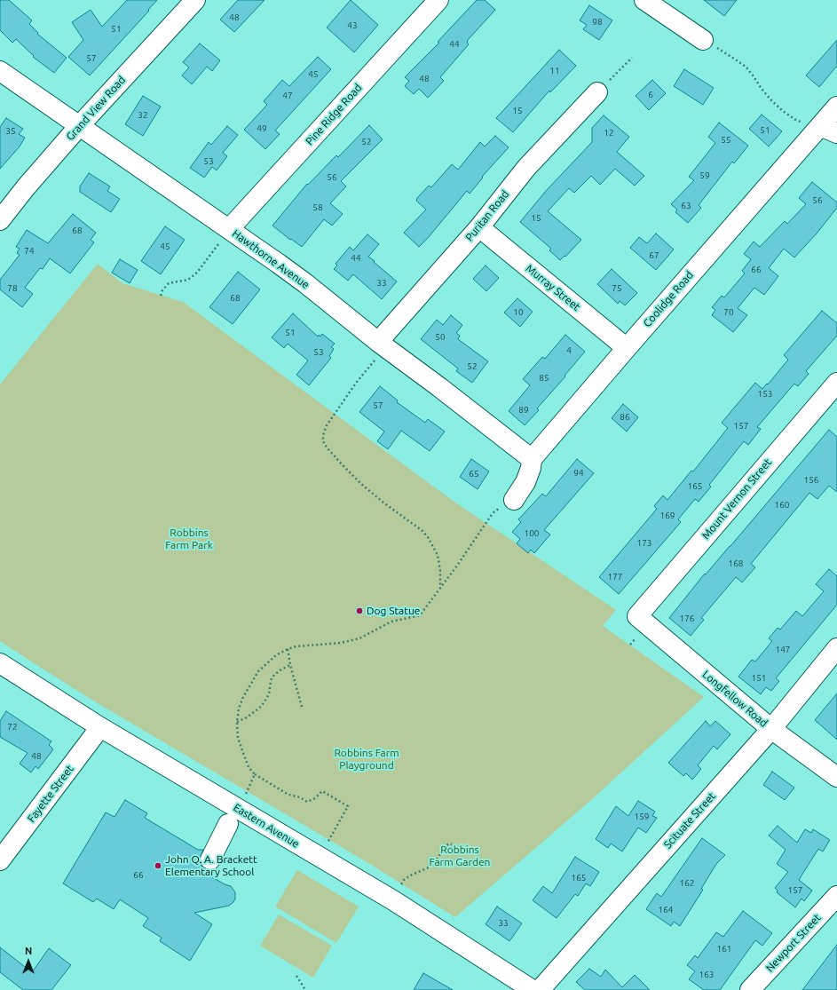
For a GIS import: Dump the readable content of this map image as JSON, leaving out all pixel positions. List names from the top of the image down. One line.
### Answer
{"streets":{"street":["Grand View Road","Pine Ridge Road","Puritan Road","Hawthorne Avenue","Murray Street","Coolidge Road","Mount Vernon Street","Longfellow Road","Fayette Street","Scituate Street","Eastern Avenue","Newport Street"]},"crossings":[["Grand View Road","Hawthorne Avenue"],["Pine Ridge Road","Hawthorne Avenue"],["Puritan Road","Hawthorne Avenue"],["Puritan Road","Murray Street"],["Hawthorne Avenue","Coolidge Road"],["Murray Street","Coolidge Road"],["Mount Vernon Street","Longfellow Road"],["Longfellow Road","Scituate Street"],["Fayette Street","Eastern Avenue"]],"parks":["Robbins Farm Park","Robbins Farm Playground","Robbins Farm Garden"],"places":["Dog Statue","John Q. A. Brackett Elementary School"],"house_numbers":["48","98","43","51","44","57","11","45","48","6","47","15","32","49","51","35","12","55","52","53","59","56","56","63","58","15","68","45","74","67","44","66","33","78","75","68","10","70","51","50","4","53","52","85","153","57","89","86","157","94","65","156","165","160","169","100","173","168","177","176","147","151","72","48","159","66","165","162","157","164","33","161","163"],"north":"top"}
